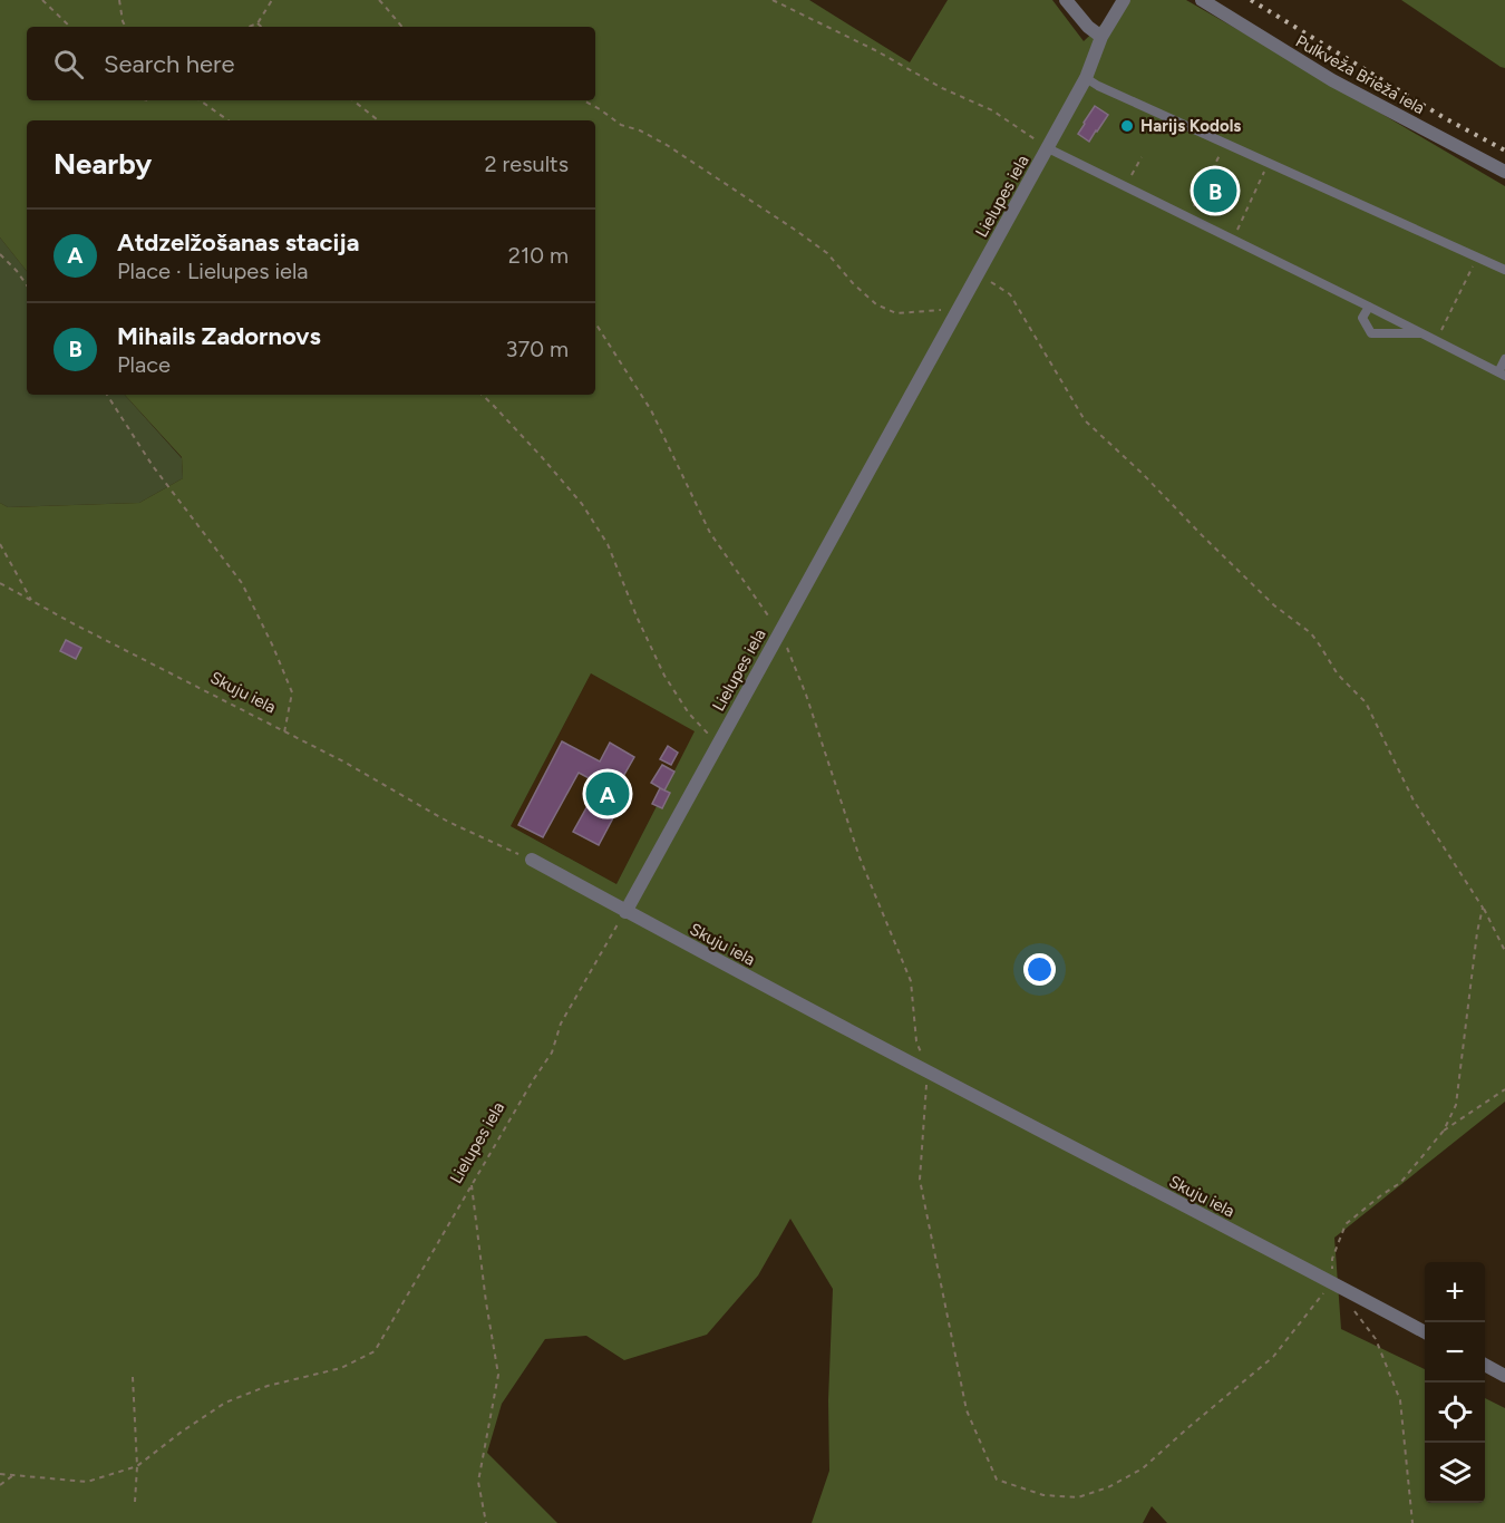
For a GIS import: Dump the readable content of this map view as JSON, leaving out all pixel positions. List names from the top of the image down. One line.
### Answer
{"streets":{"street":["Pulkveža Brieža iela","Lielupes iela","Skuju iela"]},"crossings":[["Lielupes iela","Skuju iela"]],"places":["Harijs Kodols"],"page":{"search":"Search here","heading":["Nearby","2 results"],"pins":["B","A"],"list":[{"mark":"A","name":"Atdzelžošanas stacija","note":"Place · Lielupes iela","value":"210 m"},{"mark":"B","name":"Mihails Zadornovs","note":"Place","value":"370 m"}],"map_buttons":["+","−"]}}
